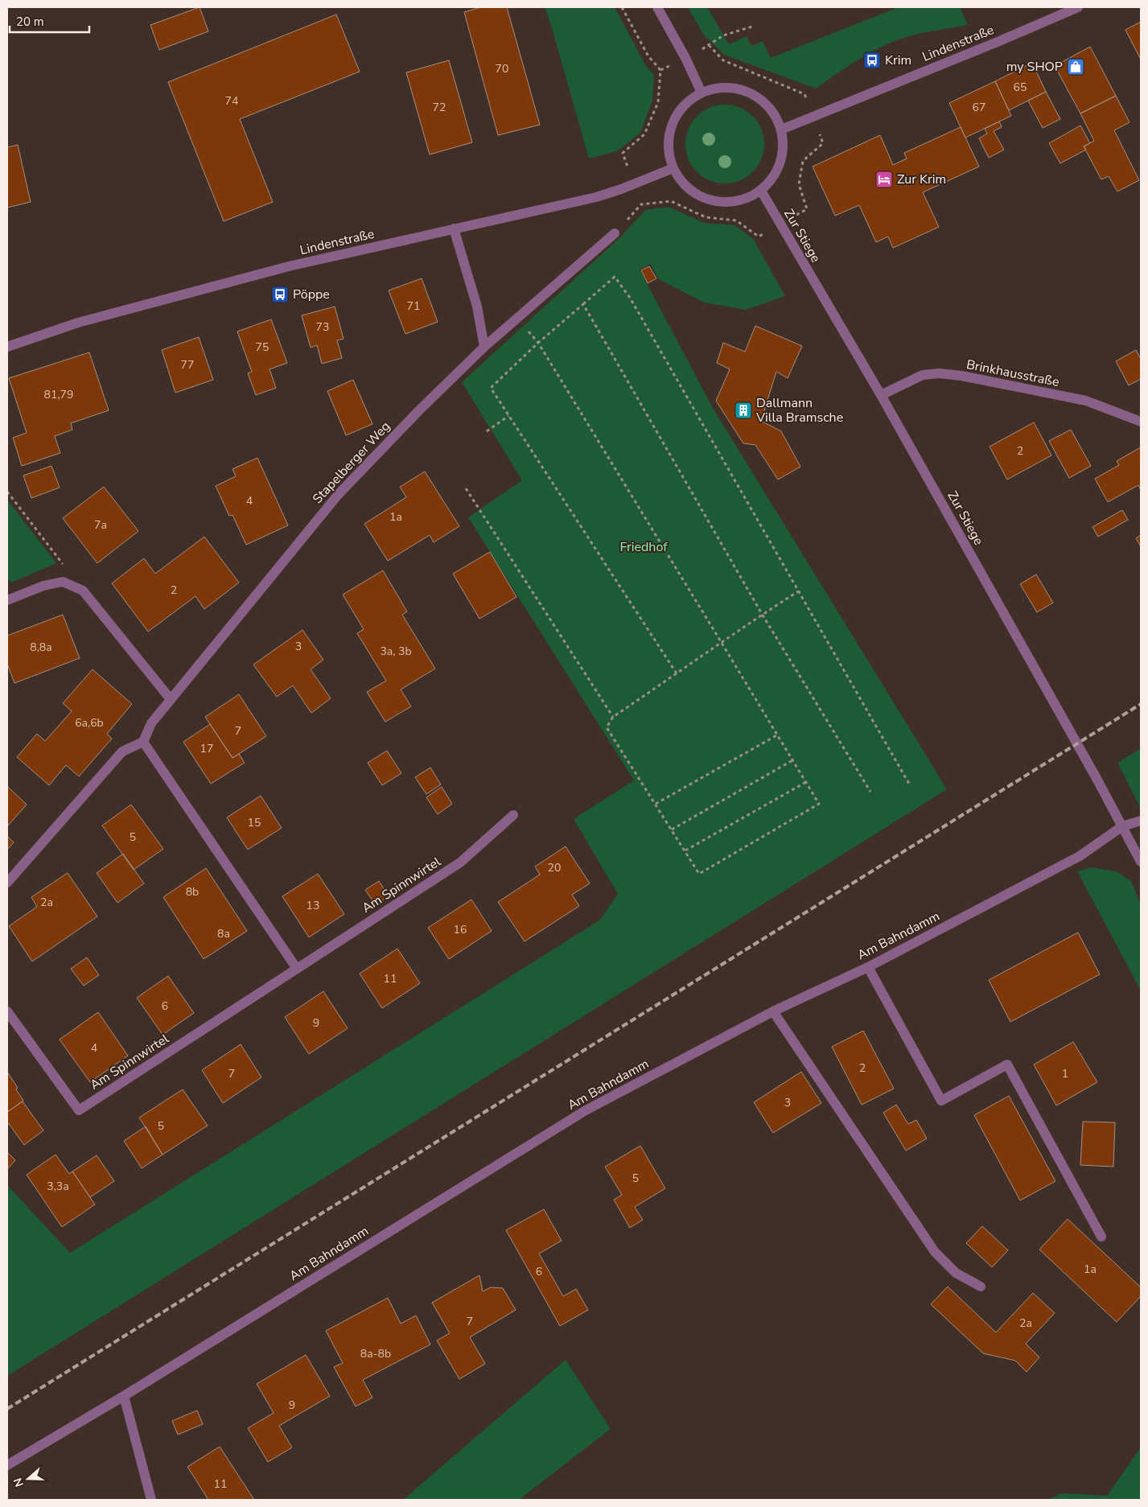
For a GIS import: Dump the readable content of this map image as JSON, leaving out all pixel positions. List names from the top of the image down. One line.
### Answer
{"streets":{"street":["Lindenstraße","Zur Stiege","Brinkhausstraße","Stapelberger Weg","Am Spinnwirtel","Am Bahndamm"]},"crossings":[["Lindenstraße","Zur Stiege"],["Zur Stiege","Brinkhausstraße"],["Zur Stiege","Am Bahndamm"]],"parks":["Friedhof"],"places":{"bus stop":["Krim","Pöppe"],"shop":["my SHOP"],"hotel":["Zur Krim"],"building":["Dallmann Villa Bramsche"]},"house_numbers":["70","65","74","72","67","71","73","75","77","81,79","2","4","1a","7a","2","3","8,8a","3a, 3b","6a,6b","7","17","15","5","20","8b","2a","13","16","8a","11","6","9","4","2","7","1","3","5","5","3,3a","1a","6","7","2a","8a-8b","9","11"],"scale_bar":"20 m","north":"left"}
